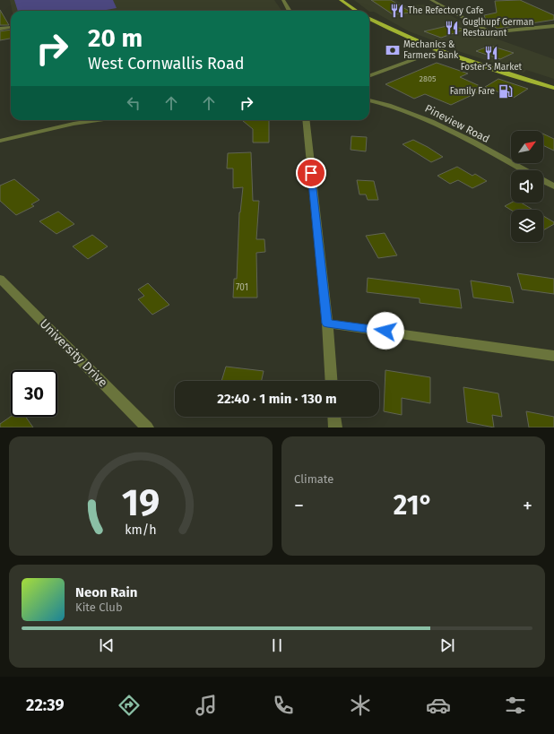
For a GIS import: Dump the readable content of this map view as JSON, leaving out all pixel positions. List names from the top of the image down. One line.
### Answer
{"streets":{"street":["Pineview Road","University Drive"]},"places":{"restaurant":["The Refectory Cafe","Guglhupf German Restaurant","Foster's Market"],"bank":["Mechanics & Farmers Bank"],"fuel station":["Family Fare"]},"house_numbers":["2805","701"],"north":"top right","page":{"turn":["20 m","West Cornwallis Road"],"limit":"30","trip":"22:40 · 1 min · 130 m","tile":"Climate","heat":["−","21°","+"],"song":["Neon Rain","Kite Club"],"tabs":"22:39","gauge":["19","km/h"]}}
